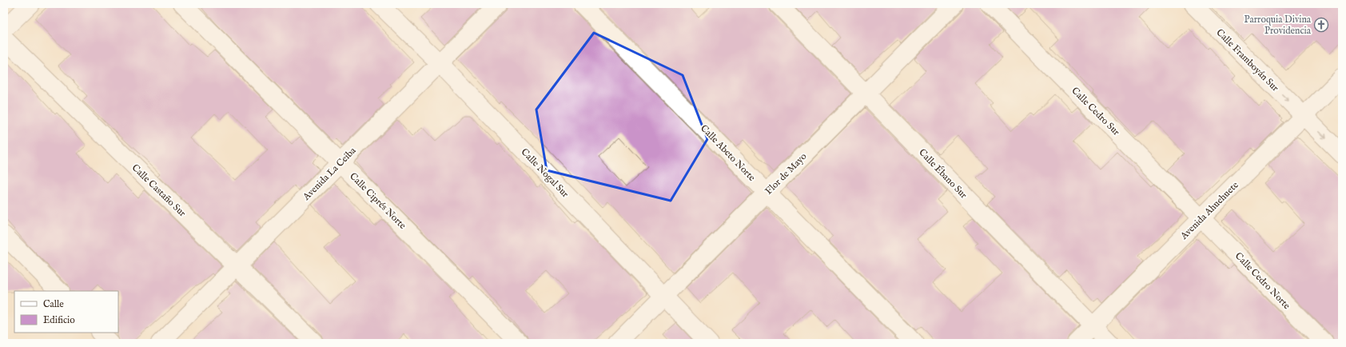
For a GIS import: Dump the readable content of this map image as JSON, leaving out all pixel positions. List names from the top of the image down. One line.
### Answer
{"streets":{"street":["Calle Framboyán Sur","Calle Cedro Sur","Calle Abeto Norte","Calle Nogal Sur","Avenida La Ceiba","Flor de Mayo","Calle Ébano Sur","Calle Castaño Sur","Calle Ciprés Norte","Avenida Ahuehuete","Calle Cedro Norte"]},"crossings":[["Calle Framboyán Sur","Avenida Ahuehuete"],["Calle Cedro Sur","Avenida Ahuehuete"],["Calle Cedro Sur","Calle Cedro Norte"],["Calle Abeto Norte","Flor de Mayo"],["Calle Nogal Sur","Avenida La Ceiba"],["Calle Nogal Sur","Flor de Mayo"],["Avenida La Ceiba","Calle Castaño Sur"],["Avenida La Ceiba","Calle Ciprés Norte"],["Flor de Mayo","Calle Ébano Sur"],["Calle Ébano Sur","Avenida Ahuehuete"],["Avenida Ahuehuete","Calle Cedro Norte"]],"one_way":["Calle Framboyán Sur"],"places":{"church":["Parroquia Divina Providencia"]},"legend":["Calle","Edificio"]}
